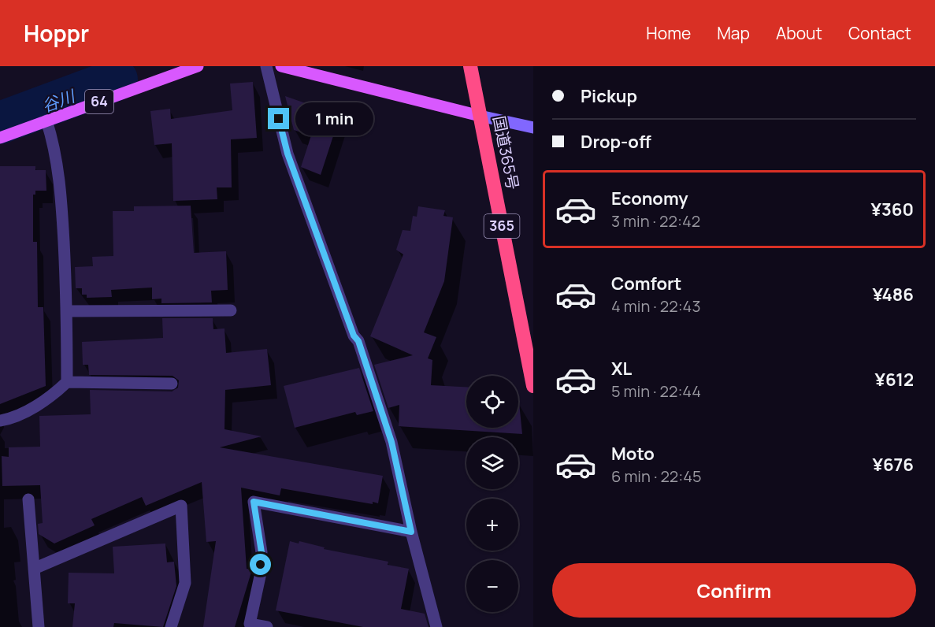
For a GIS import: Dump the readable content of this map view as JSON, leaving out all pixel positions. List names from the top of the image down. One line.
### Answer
{"streets":{"highway":["国道365号","365"],"main road":["64"]},"water":["谷川"],"page":{"header":"Hoppr","nav":["Home","Map","About","Contact"],"banner":["Pickup","Drop-off"],"bubble":"1 min","list":[{"name":"Economy","note":"3 min · 22:42","value":"¥360"},{"name":"Comfort","note":"4 min · 22:43","value":"¥486"},{"name":"XL","note":"5 min · 22:44","value":"¥612"},{"name":"Moto","note":"6 min · 22:45","value":"¥676"}],"map_buttons":["+","−"],"buttons":"Confirm"}}
